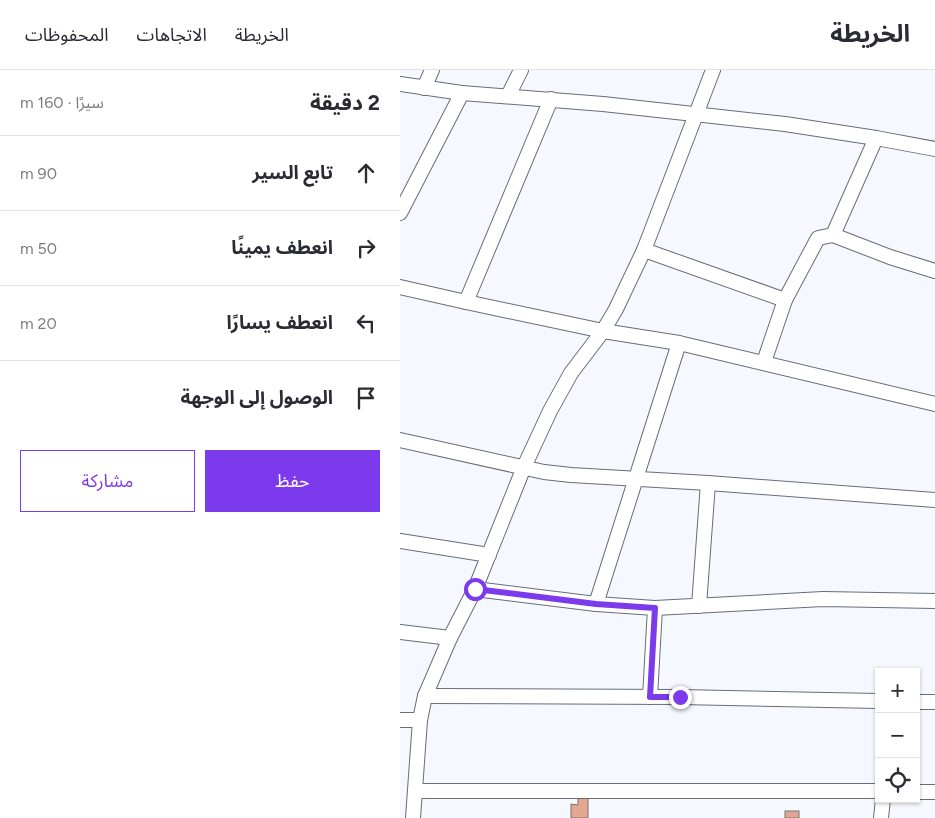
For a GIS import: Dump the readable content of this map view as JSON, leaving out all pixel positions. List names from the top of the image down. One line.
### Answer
{"page":{"header":"الخريطة","nav":["الخريطة","الاتجاهات","المحفوظات"],"heading":["2 دقيقة","سيرًا · 160 m"],"list":[["تابع السير","90 m"],["انعطف يمينًا","50 m"],["انعطف يسارًا","20 m"],"الوصول إلى الوجهة"],"buttons":["حفظ","مشاركة"],"map_buttons":["+","−"]}}
